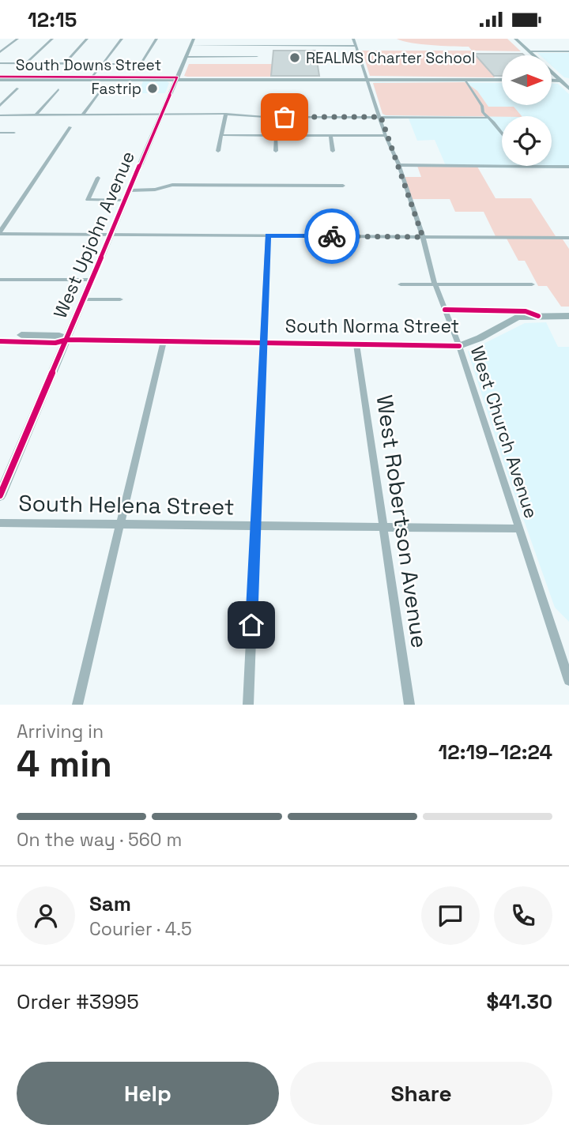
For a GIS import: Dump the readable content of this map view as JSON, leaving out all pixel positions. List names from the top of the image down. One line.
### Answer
{"streets":{"main road":["South Downs Street","West Upjohn Avenue","South Norma Street"],"street":["West Church Avenue","South Helena Street","West Robertson Avenue"]},"crossings":[["South Downs Street","West Upjohn Avenue"],["South Downs Street","West Church Avenue"],["West Upjohn Avenue","South Norma Street"],["South Norma Street","West Church Avenue"],["South Norma Street","West Robertson Avenue"],["West Church Avenue","South Helena Street"],["South Helena Street","West Robertson Avenue"]],"places":["REALMS Charter School","Fastrip"],"north":"right","page":{"status":"12:15","heading":["4 min","Arriving in","12:19–12:24"],"panel":["Sam","Courier · 4.5","Order #3995","$41.30"],"bar":"On the way · 560 m","buttons":["Help","Share"]}}
